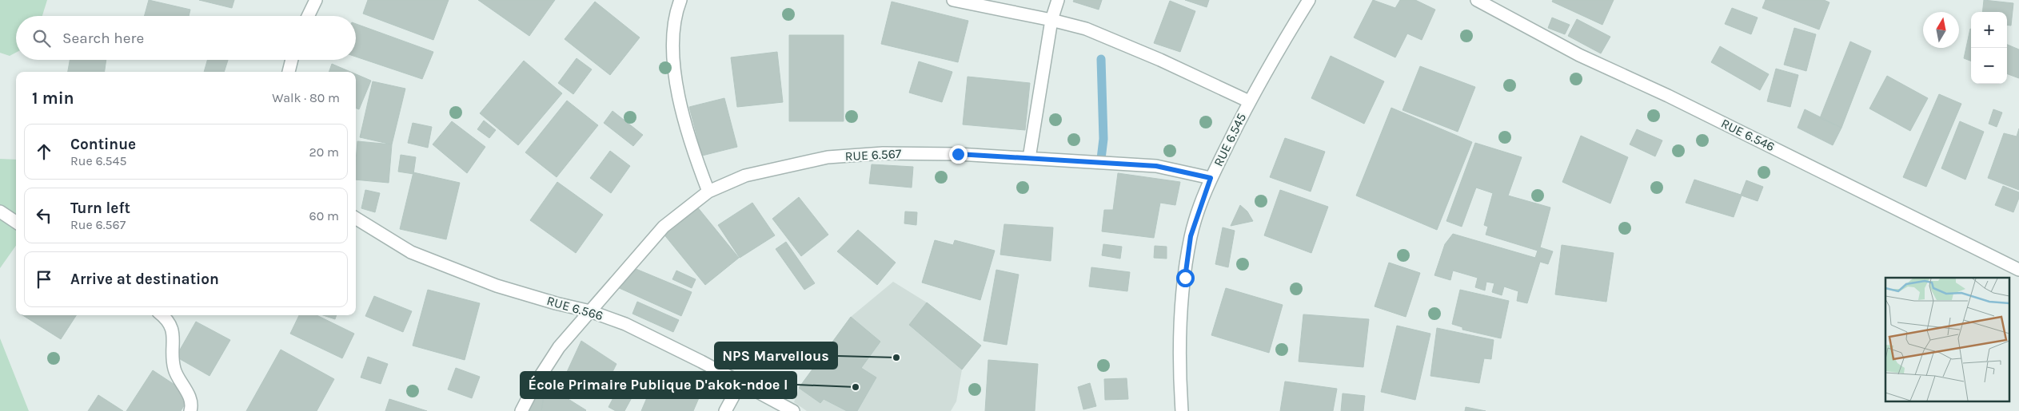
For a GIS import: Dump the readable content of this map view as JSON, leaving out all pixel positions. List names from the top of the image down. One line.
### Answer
{"streets":{"street":["RUE 6.546","RUE 6.545","RUE 6.567","RUE 6.566"]},"crossings":[["RUE 6.545","RUE 6.567"],["RUE 6.567","RUE 6.566"]],"places":["NPS Marvellous","École Primaire Publique D'akok-ndoe I"],"north":"top","page":{"map_buttons":["+","−"],"search":"Search here","heading":["1 min","Walk · 80 m"],"list":[["Continue","Rue 6.545","20 m"],["Turn left","Rue 6.567","60 m"],"Arrive at destination"]}}
